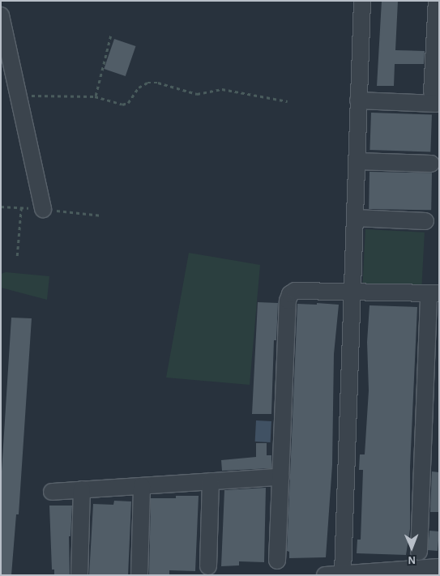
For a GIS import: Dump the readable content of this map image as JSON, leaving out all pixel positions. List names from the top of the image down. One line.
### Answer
{"north":"bottom"}
